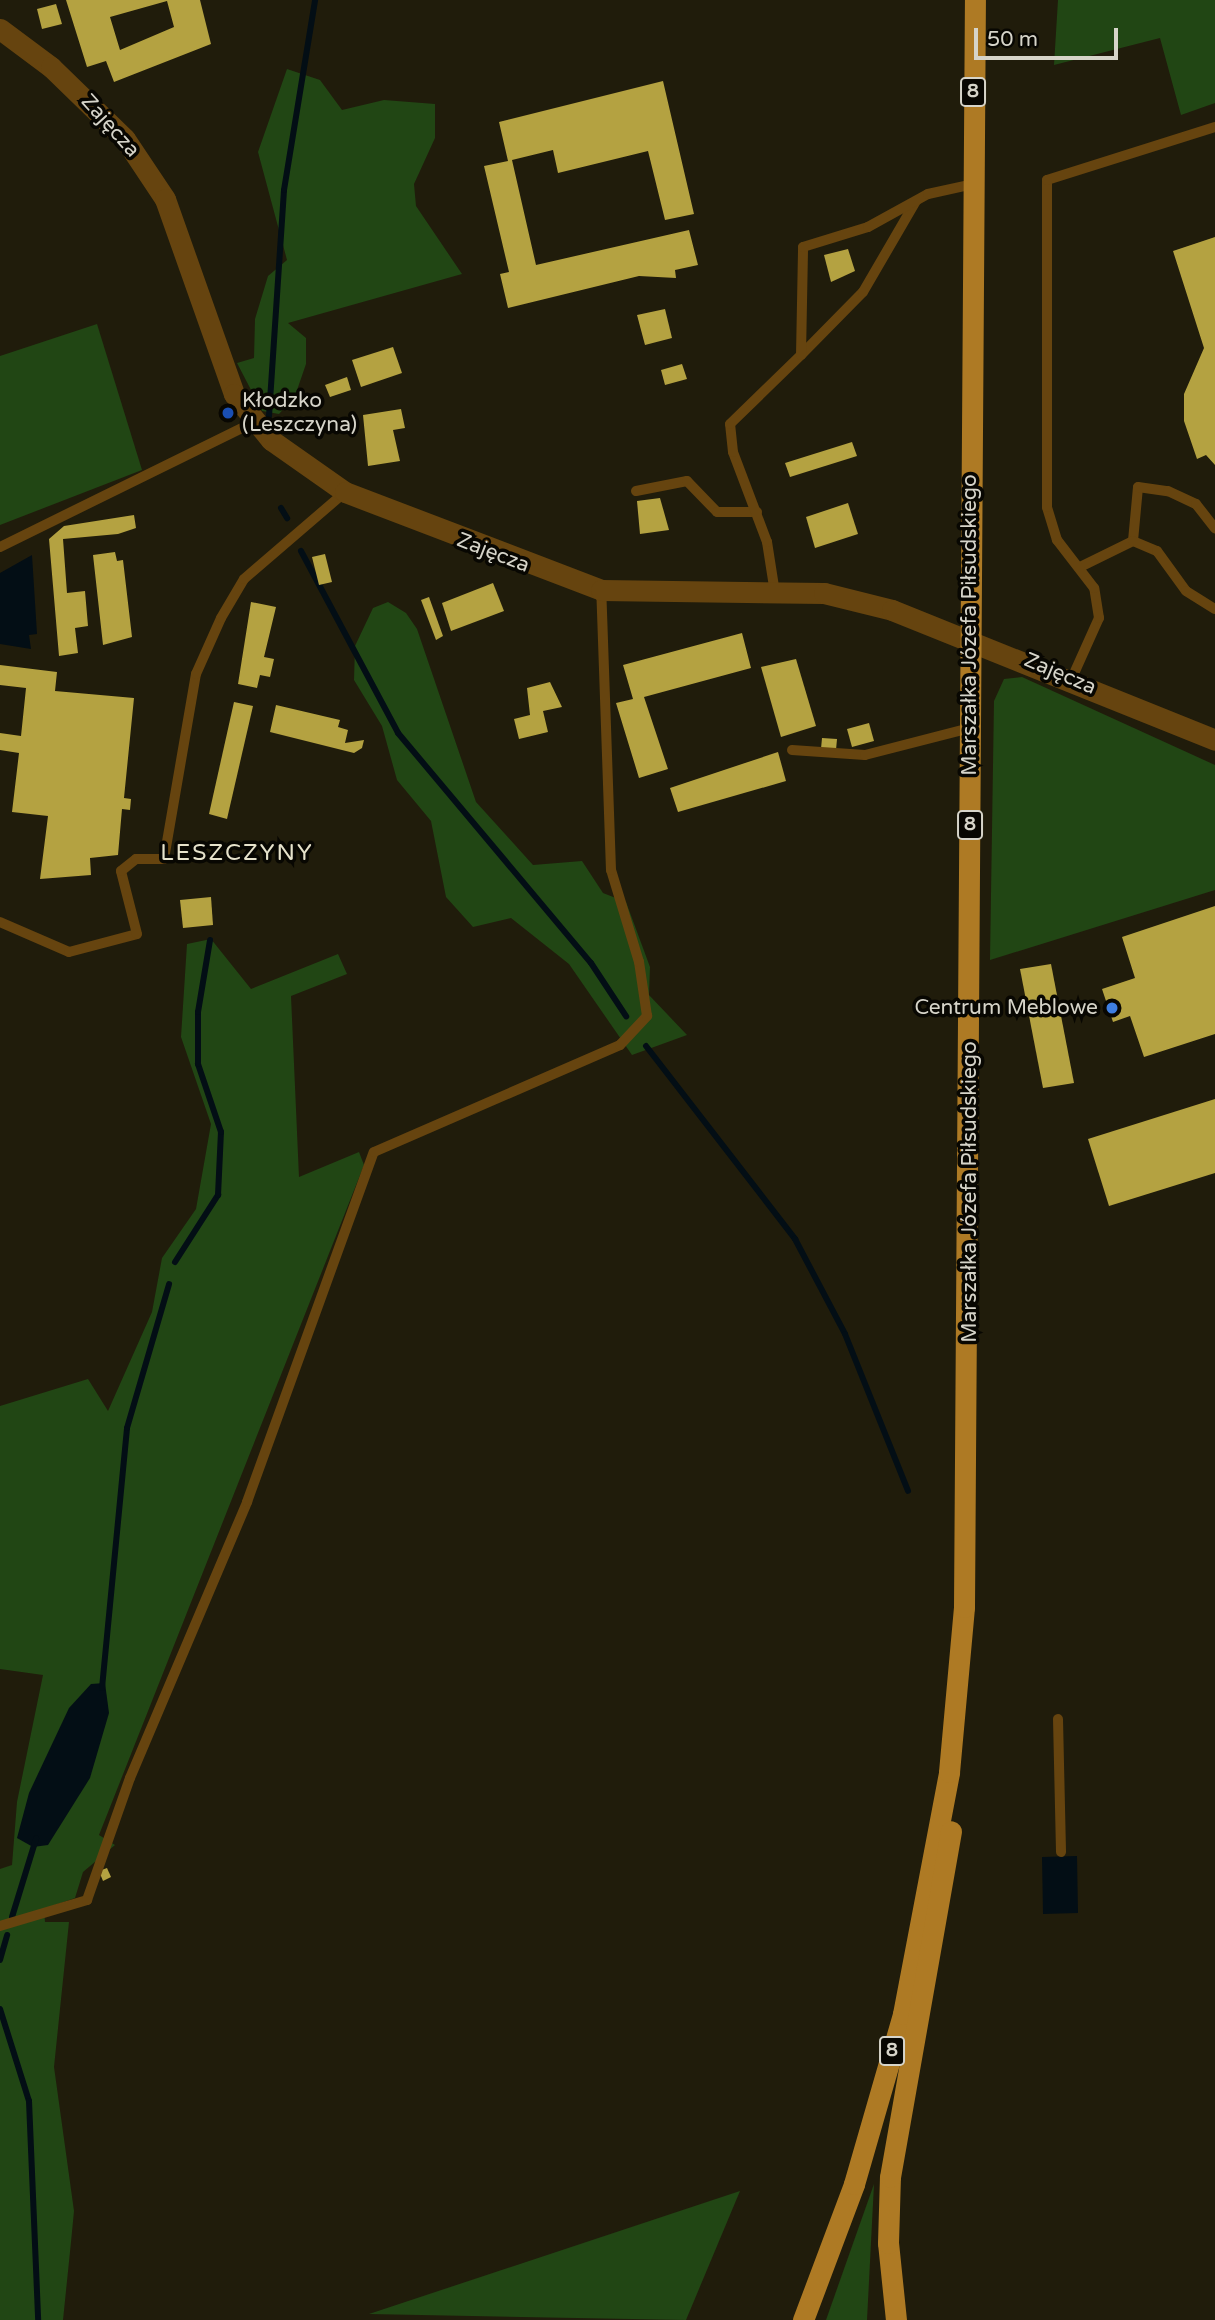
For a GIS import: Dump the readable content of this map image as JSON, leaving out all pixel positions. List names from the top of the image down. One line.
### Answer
{"streets":{"highway":["8","Marszałka Józefa Piłsudskiego"],"street":["Zajęcza"]},"crossings":[["Zajęcza","Marszałka Józefa Piłsudskiego"]],"districts":["LESZCZYNY"],"places":["Kłodzko (Leszczyna)","Centrum Meblowe"],"scale_bar":"50 m"}
